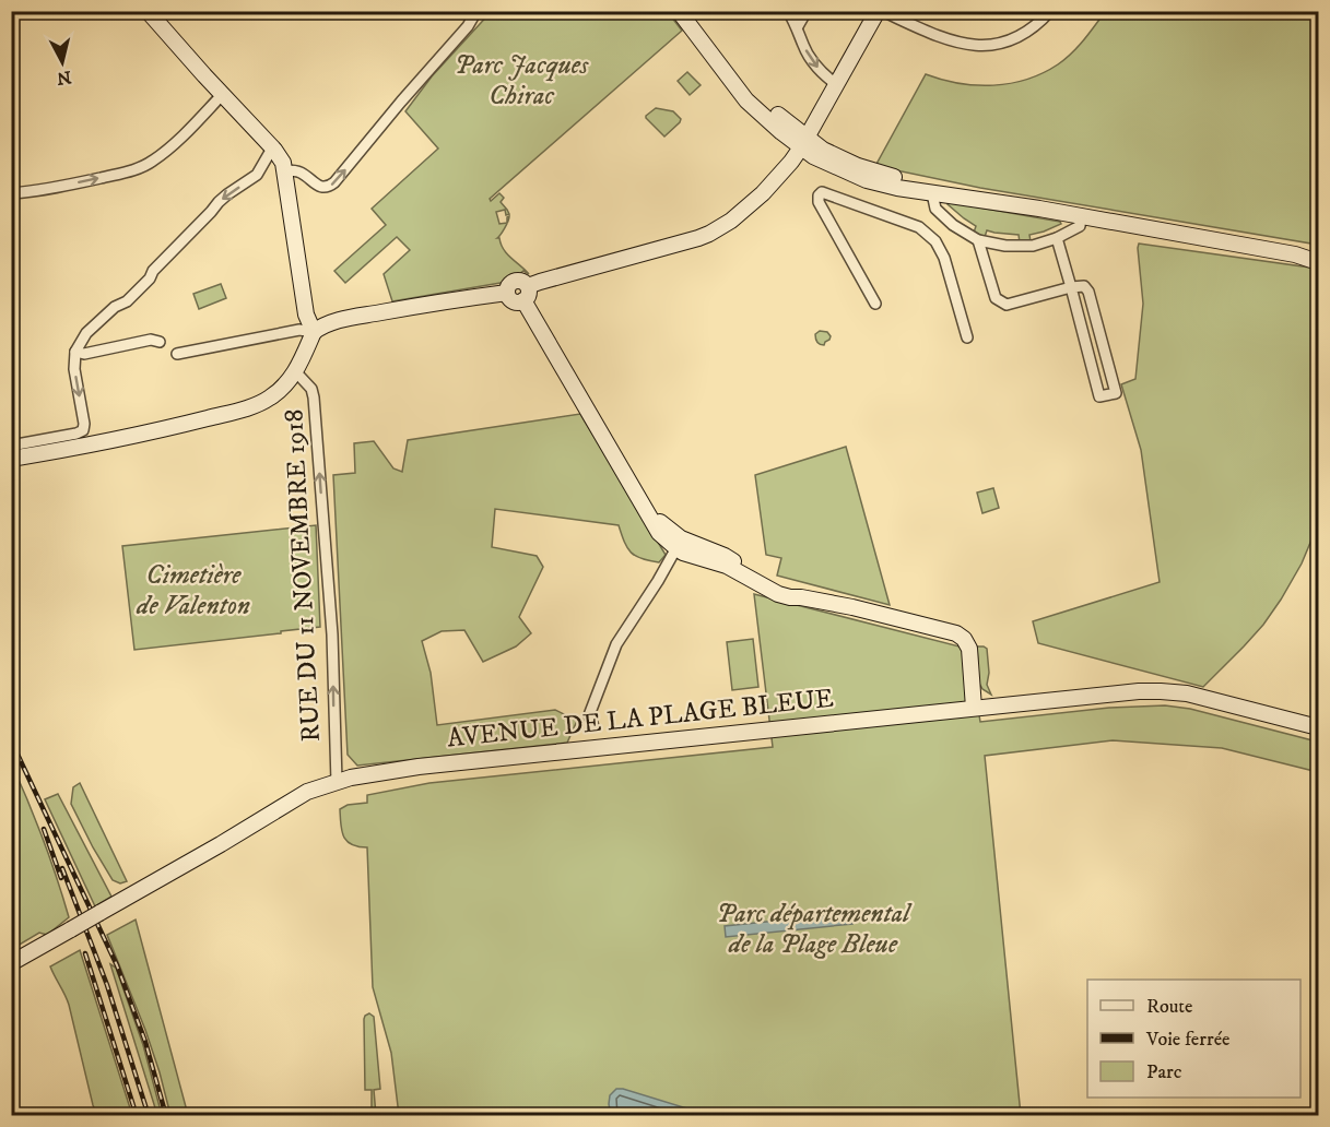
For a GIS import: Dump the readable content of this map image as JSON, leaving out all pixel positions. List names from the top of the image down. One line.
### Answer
{"streets":{"main road":["AVENUE DE LA PLAGE BLEUE"],"street":["RUE DU 11 NOVEMBRE 1918"]},"crossings":[["RUE DU 11 NOVEMBRE 1918","AVENUE DE LA PLAGE BLEUE"]],"one_way":["RUE DU 11 NOVEMBRE 1918"],"parks":["Parc Jacques Chirac","Cimetière de Valenton","Parc départemental de la Plage Bleue"],"legend":["Route","Voie ferrée","Parc"],"north":"bottom"}
